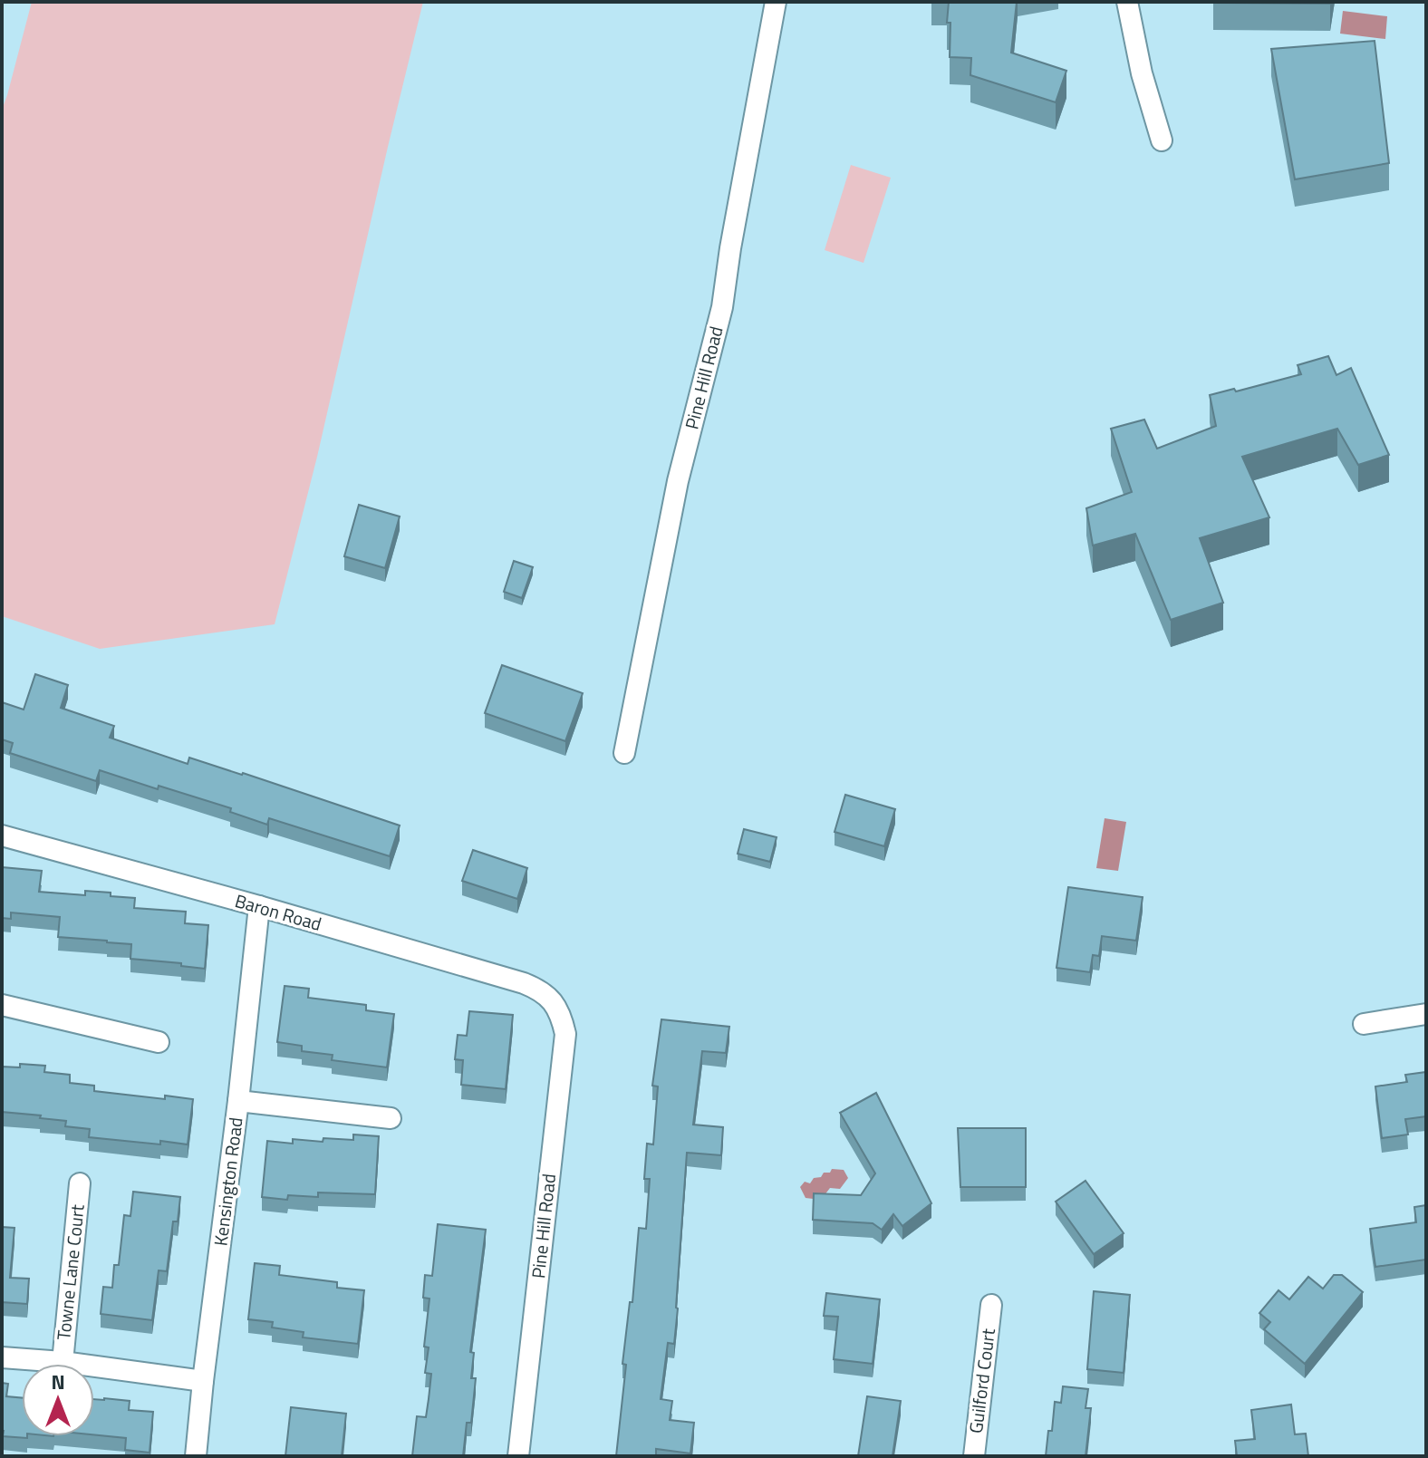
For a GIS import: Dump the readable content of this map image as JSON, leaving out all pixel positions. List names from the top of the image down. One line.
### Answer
{"streets":{"street":["Pine Hill Road","Baron Road","Kensington Road","Towne Lane Court","Guilford Court"]},"crossings":[["Pine Hill Road","Baron Road"],["Baron Road","Kensington Road"]],"north":"top"}
